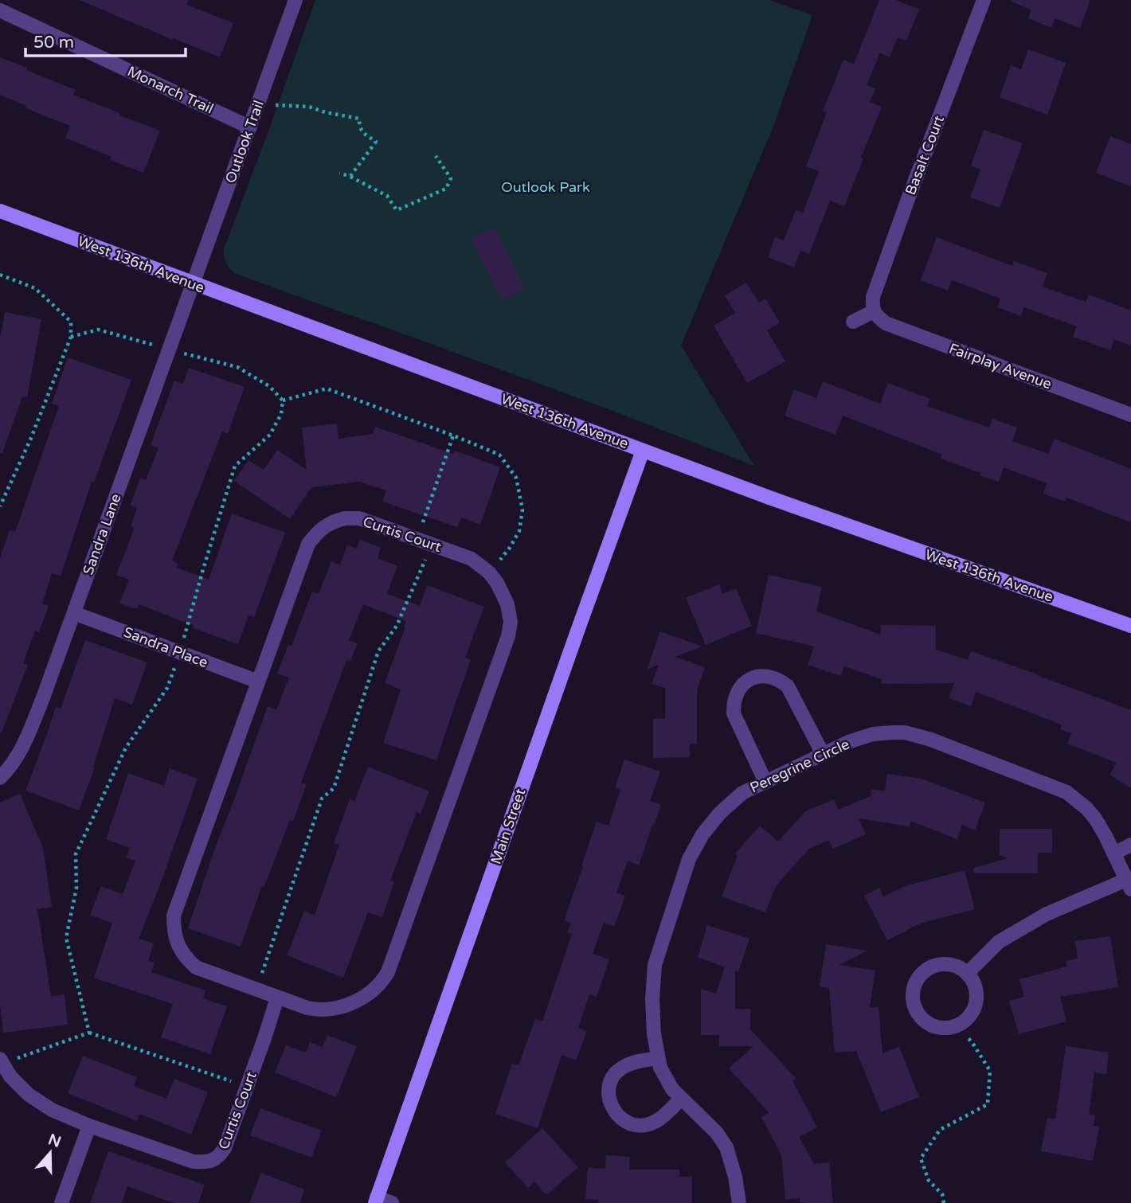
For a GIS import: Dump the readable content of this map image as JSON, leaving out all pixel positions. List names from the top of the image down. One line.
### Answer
{"streets":{"main road":["West 136th Avenue","Main Street"],"street":["Monarch Trail","Outlook Trail","Basalt Court","Fairplay Avenue","Sandra Lane","Curtis Court","Sandra Place","Peregrine Circle"]},"crossings":[["Monarch Trail","Outlook Trail"],["Outlook Trail","West 136th Avenue"],["Outlook Trail","Sandra Lane"],["Basalt Court","Fairplay Avenue"],["West 136th Avenue","Sandra Lane"],["West 136th Avenue","Main Street"],["Sandra Lane","Sandra Place"],["Curtis Court","Sandra Place"]],"parks":["Outlook Park"],"scale_bar":"50 m","north":"top"}
